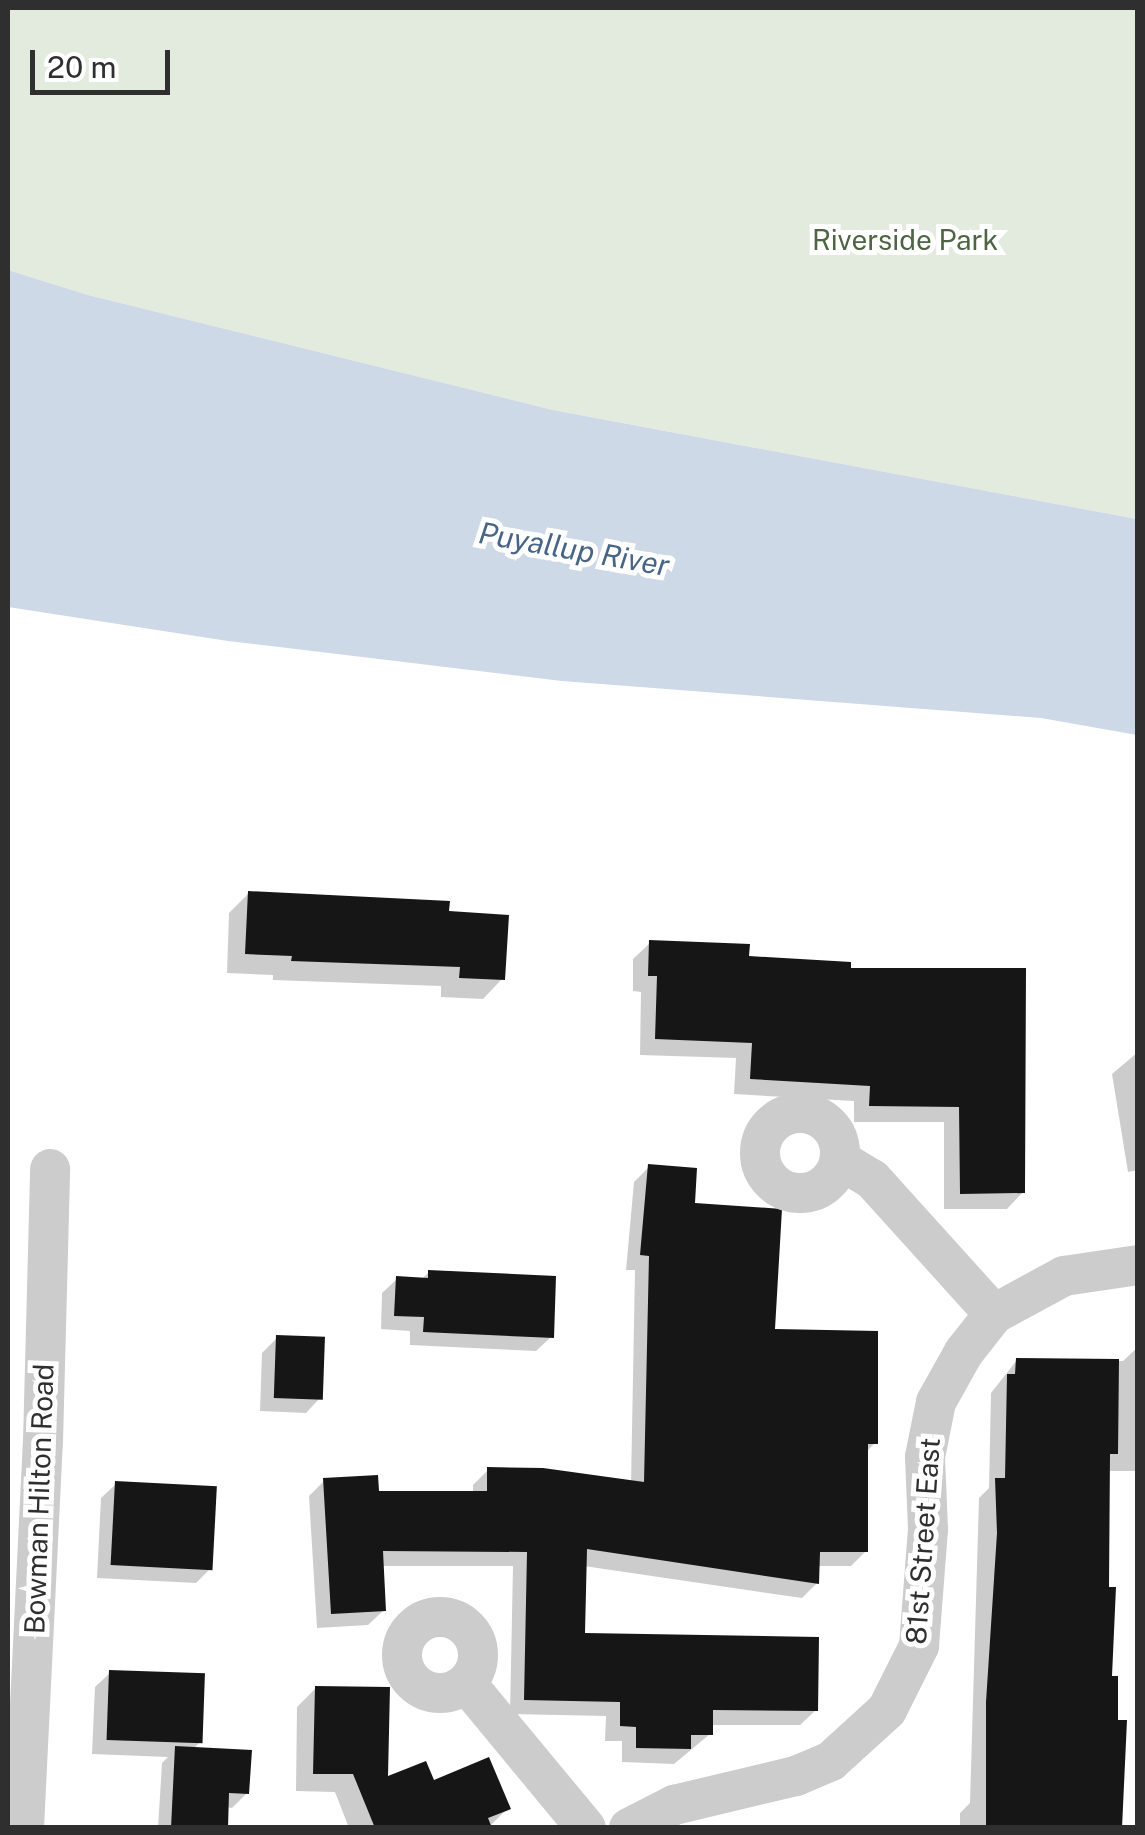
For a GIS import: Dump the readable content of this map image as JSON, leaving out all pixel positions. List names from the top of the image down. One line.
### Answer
{"streets":{"street":["Bowman Hilton Road","81st Street East"]},"water":["Puyallup River"],"parks":["Riverside Park"],"scale_bar":"20 m"}
